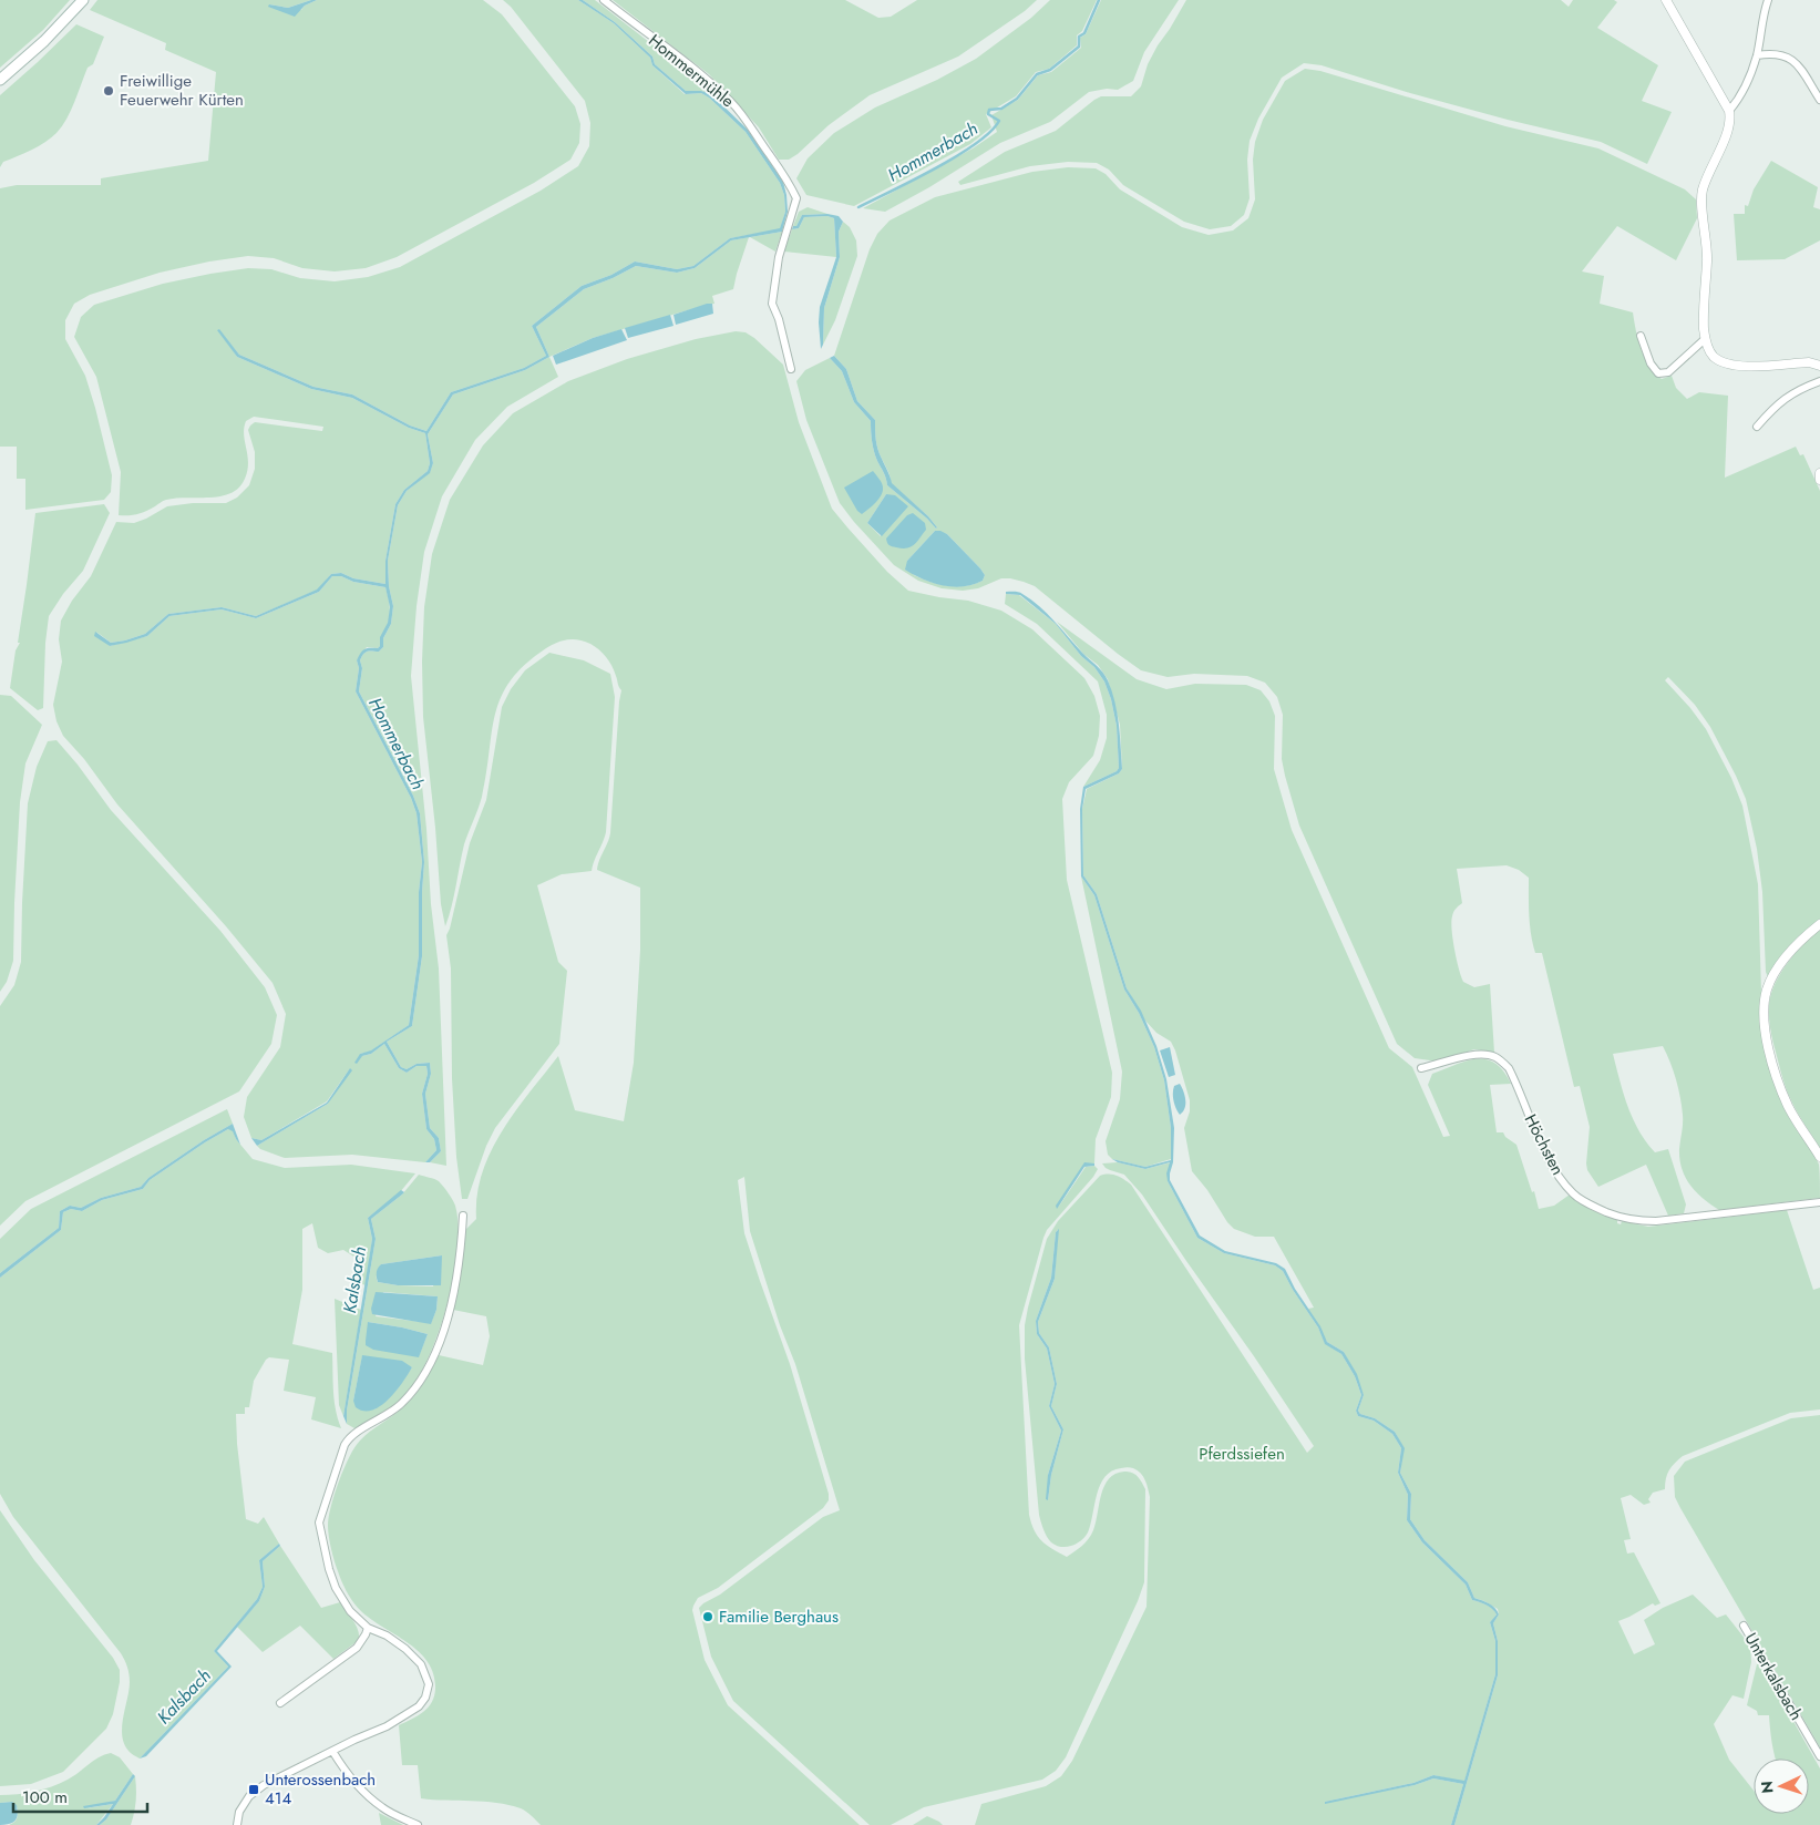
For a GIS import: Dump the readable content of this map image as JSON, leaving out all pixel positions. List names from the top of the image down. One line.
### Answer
{"streets":{"street":["Hommermühle","Höchsten","Unterkalsbach"]},"water":["Hommerbach","Kalsbach"],"parks":["Pferdssiefen"],"places":{"other":["Freiwillige Feuerwehr Kürten","Familie Berghaus"],"transit":["Unterossenbach 414"]},"scale_bar":"100 m","north":"left"}
